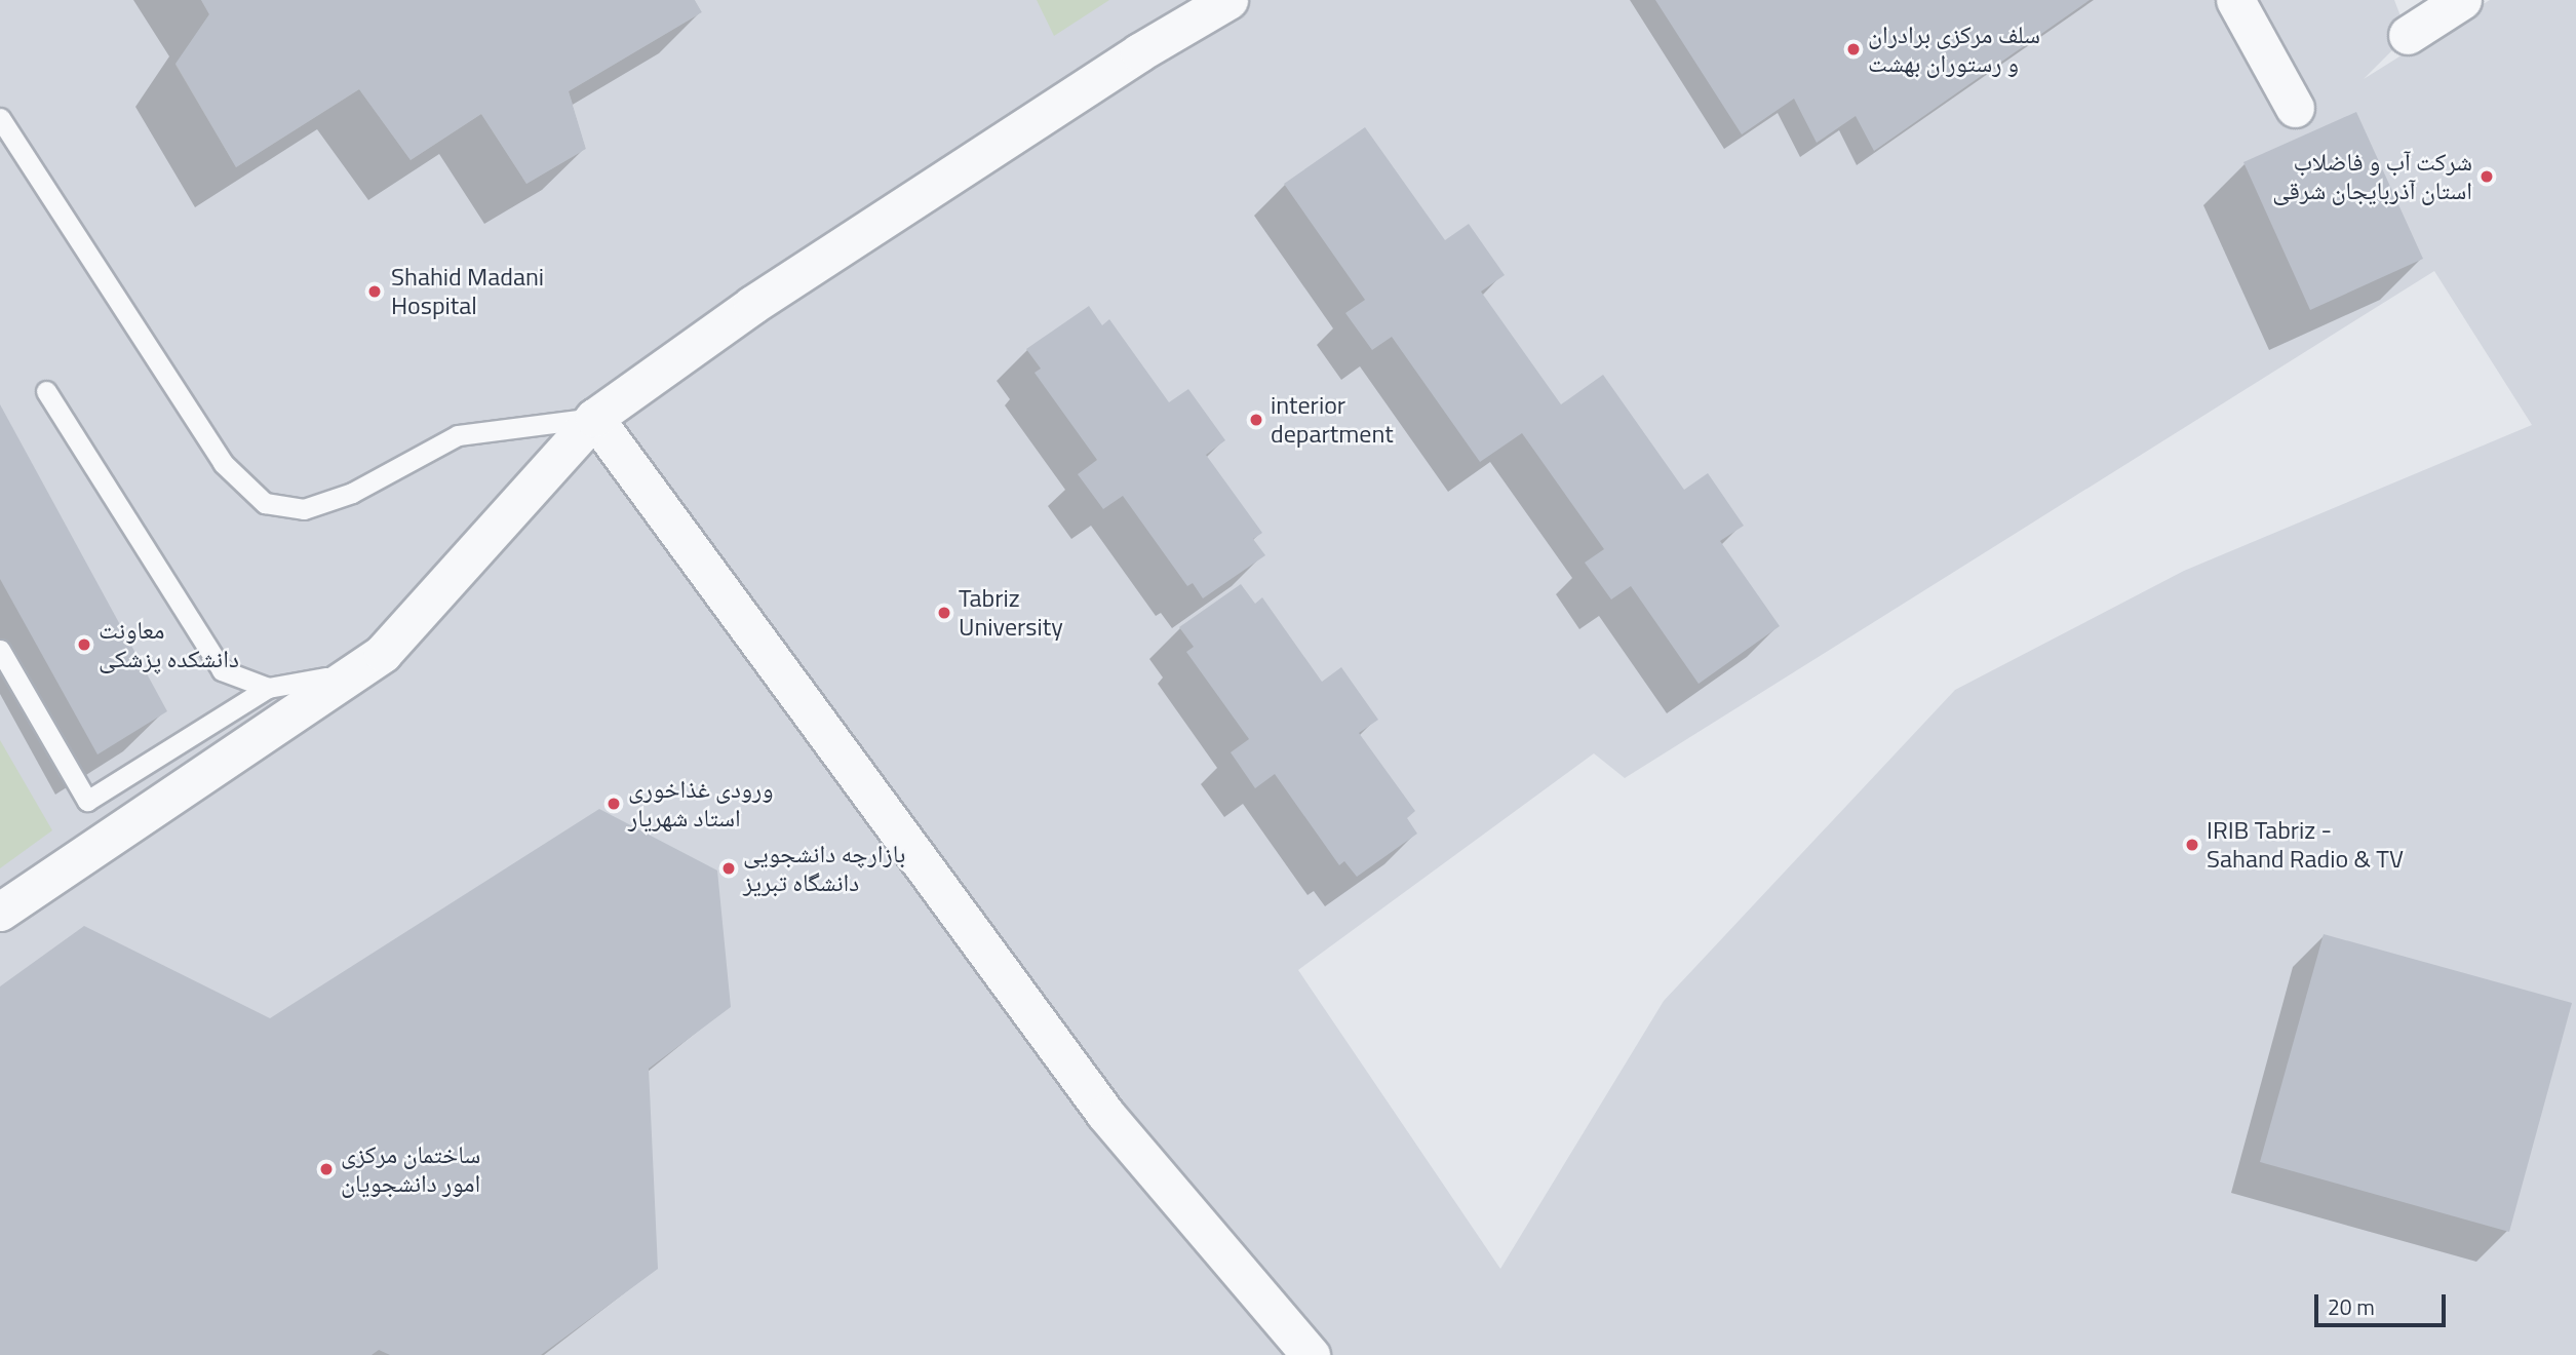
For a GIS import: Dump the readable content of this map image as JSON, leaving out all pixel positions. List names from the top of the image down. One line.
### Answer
{"places":["سلف مرکزی برادران و رستوران بهشت","شرکت آب و فاضلاب استان آذربایجان شرقی","Shahid Madani Hospital","interior department","Tabriz University","معاونت دانشکده پزشکی","ورودی غذاخوری استاد شهریار","IRIB Tabriz - Sahand Radio & TV","بازارچه دانشجویی دانشگاه تبریز","ساختمان مرکزی امور دانشجویان"],"scale_bar":"20 m"}
